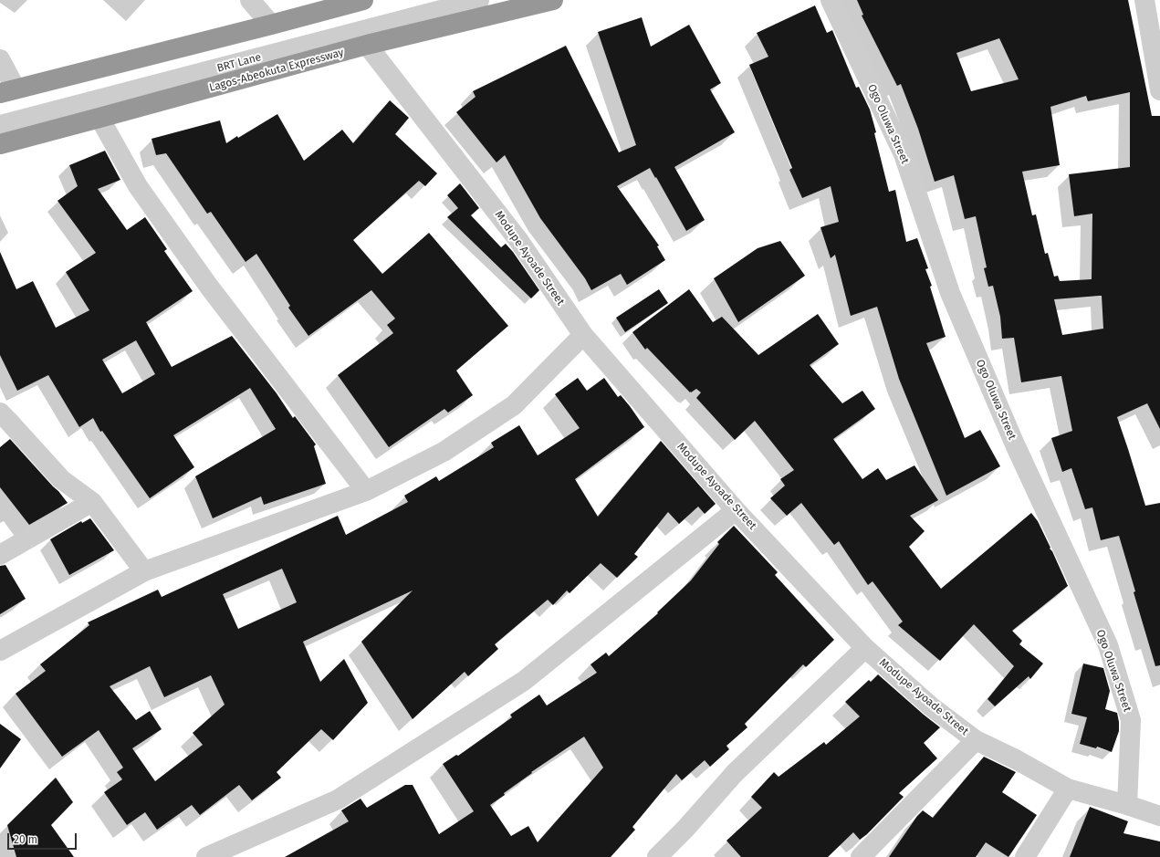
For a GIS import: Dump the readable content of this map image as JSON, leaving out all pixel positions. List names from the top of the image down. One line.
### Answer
{"streets":{"highway":["Lagos-Abeokuta Expressway"],"street":["BRT Lane","Ogo Oluwa Street","Modupe Ayoade Street"]},"crossings":[["Lagos-Abeokuta Expressway","Modupe Ayoade Street"],["Ogo Oluwa Street","Modupe Ayoade Street"]],"scale_bar":"20 m"}
